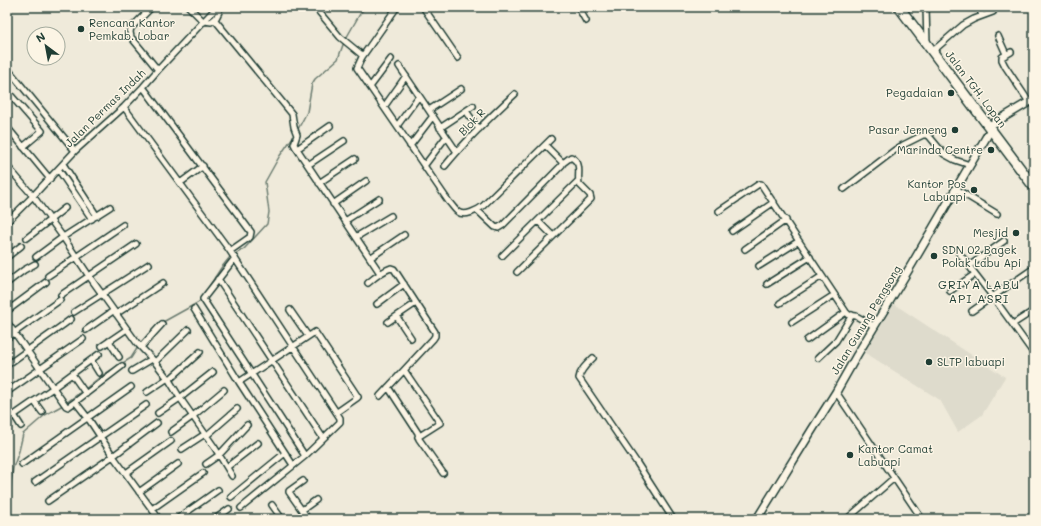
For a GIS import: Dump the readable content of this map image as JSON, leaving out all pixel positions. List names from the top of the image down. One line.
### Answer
{"streets":{"highway":["Jalan TGH. Lopan"],"street":["Jalan Permas Indah","Blok R","Jalan Gunung Pengsong"]},"crossings":[["Jalan TGH. Lopan","Jalan Gunung Pengsong"]],"districts":["GRIYA LABU API ASRI"],"places":["Rencana Kantor Pemkab. Lobar","Pegadaian","Pasar Jerneng","Marinda Centre","Kantor Pos Labuapi","Mesjid","SDN 02 Bagek Polak Labu Api","SLTP labuapi","Kantor Camat Labuapi"],"north":"top left"}
